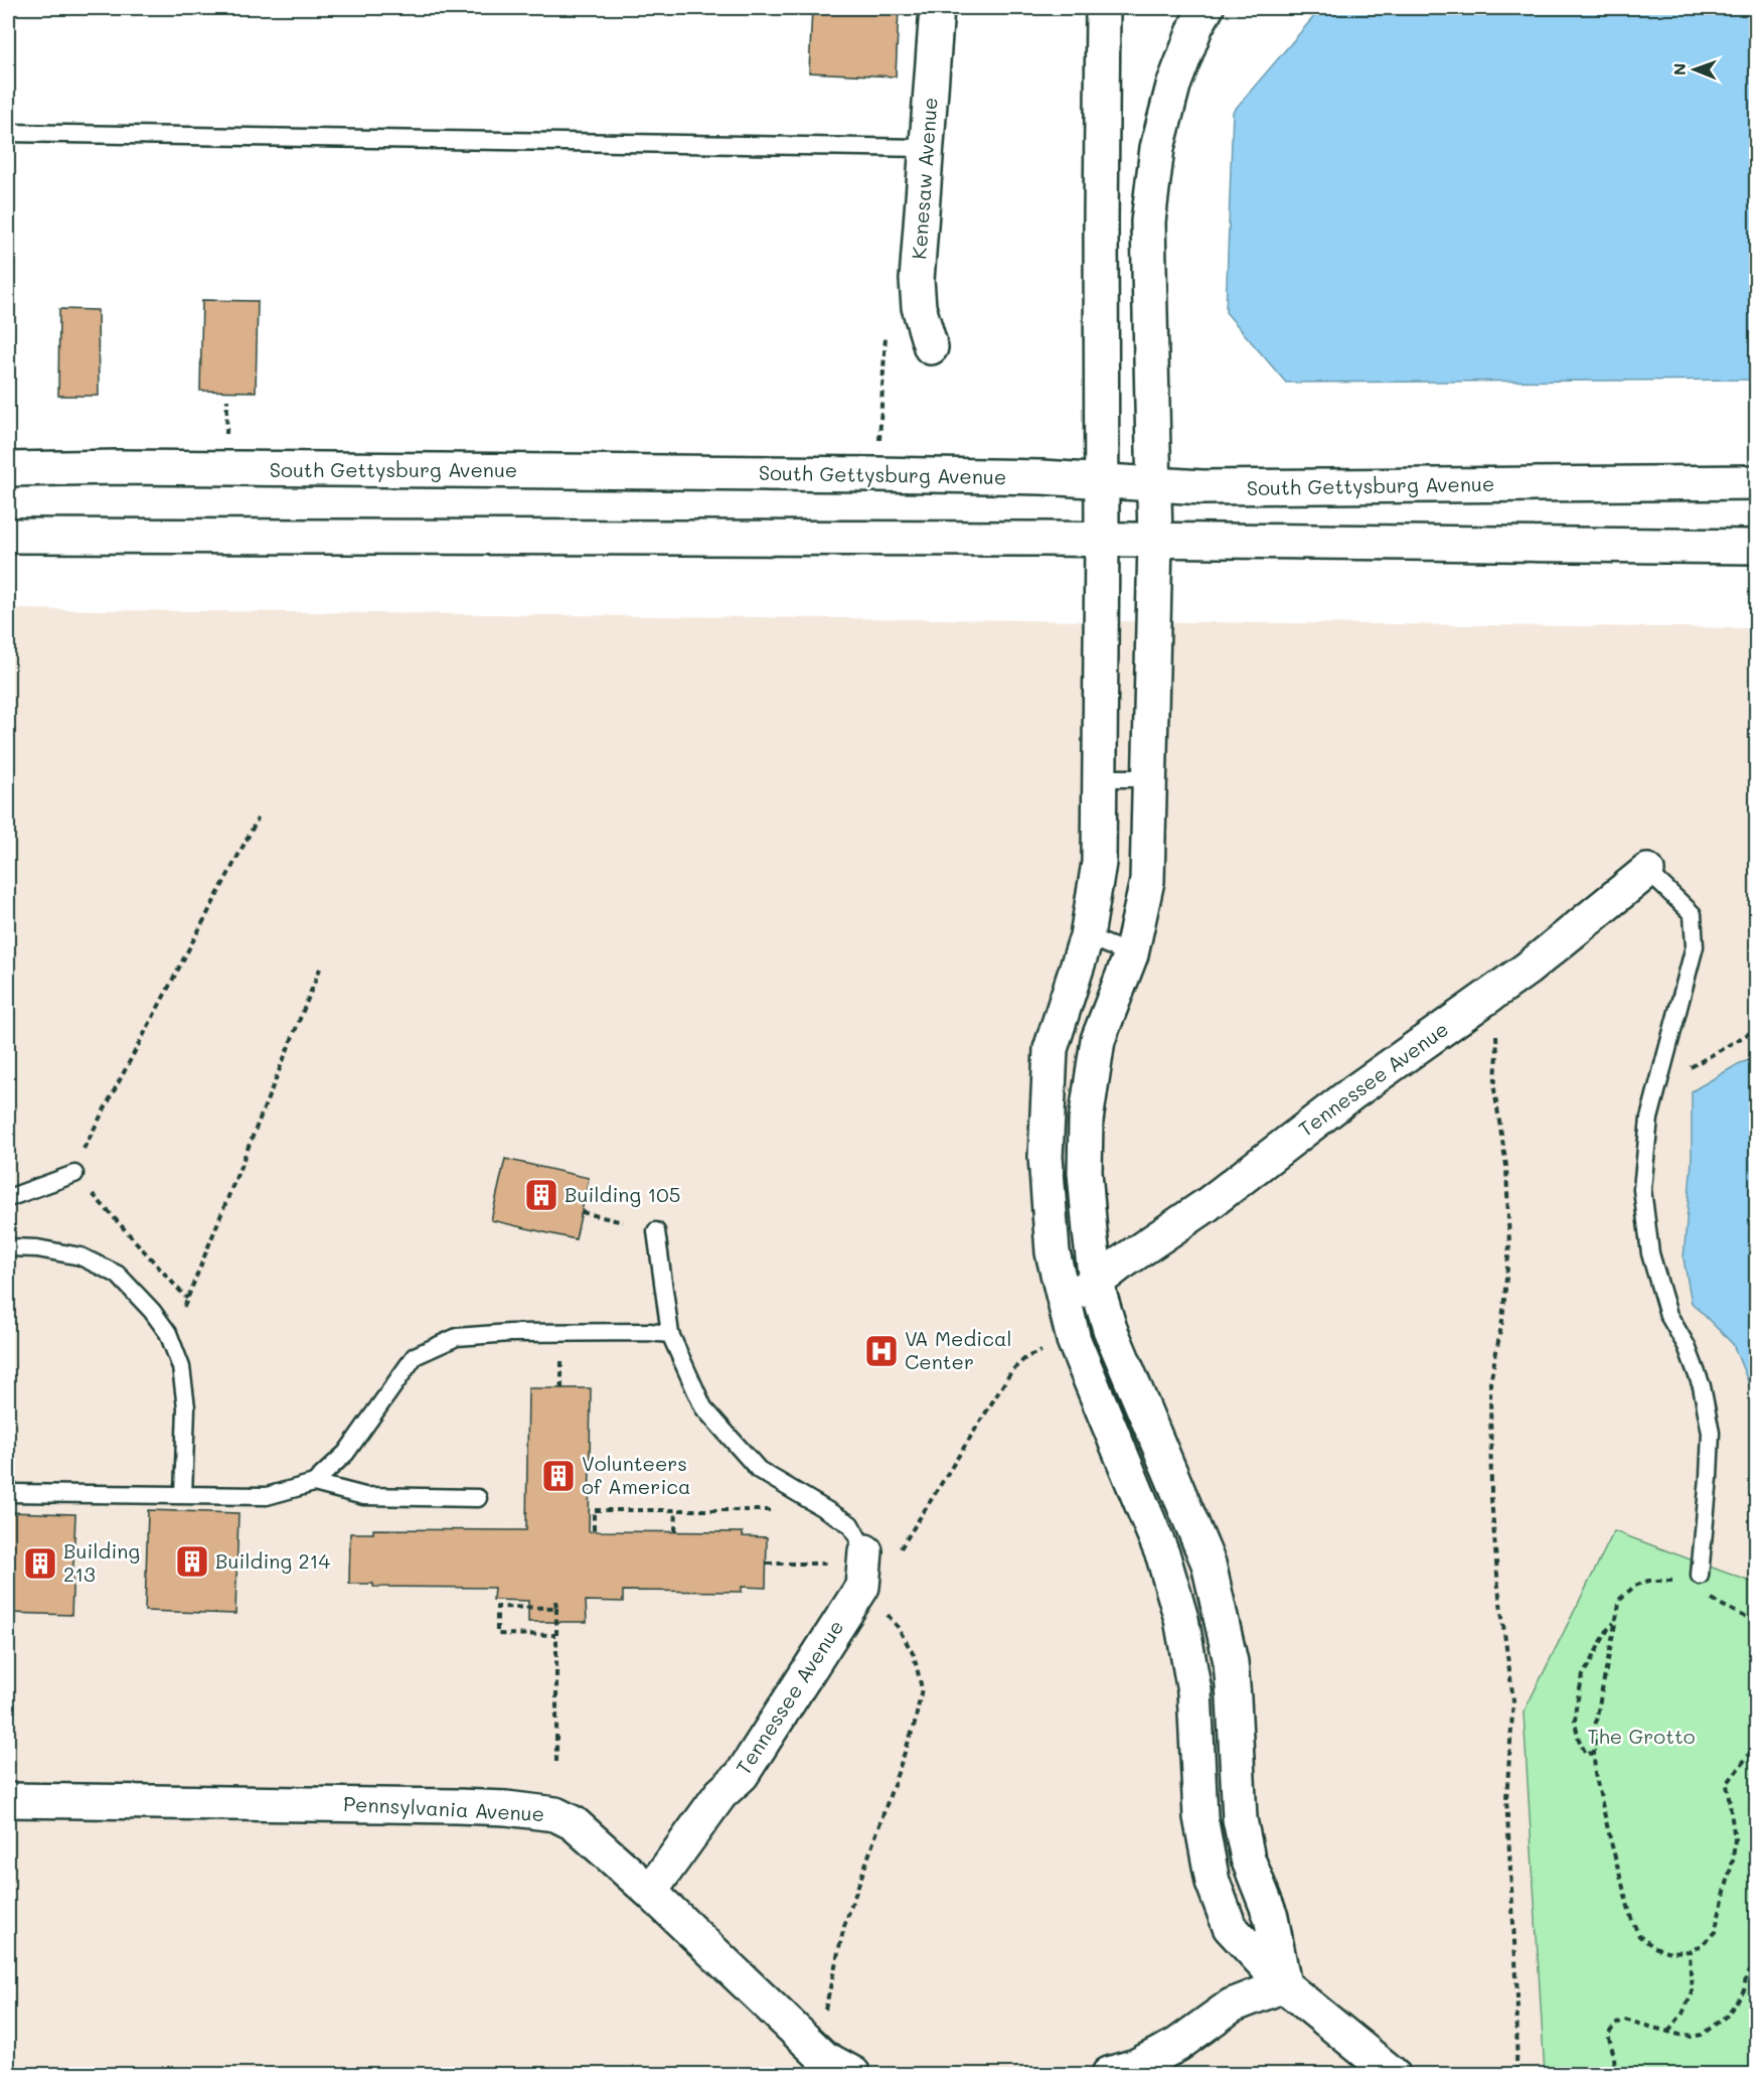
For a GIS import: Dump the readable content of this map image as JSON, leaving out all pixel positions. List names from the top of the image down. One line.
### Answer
{"streets":{"main road":["Kenesaw Avenue","South Gettysburg Avenue","Tennessee Avenue","Pennsylvania Avenue"]},"crossings":[["Tennessee Avenue","Pennsylvania Avenue"]],"parks":["The Grotto"],"places":{"building":["Building 105","Volunteers of America","Building 214","Building 213"],"hospital":["VA Medical Center"]},"north":"left"}
